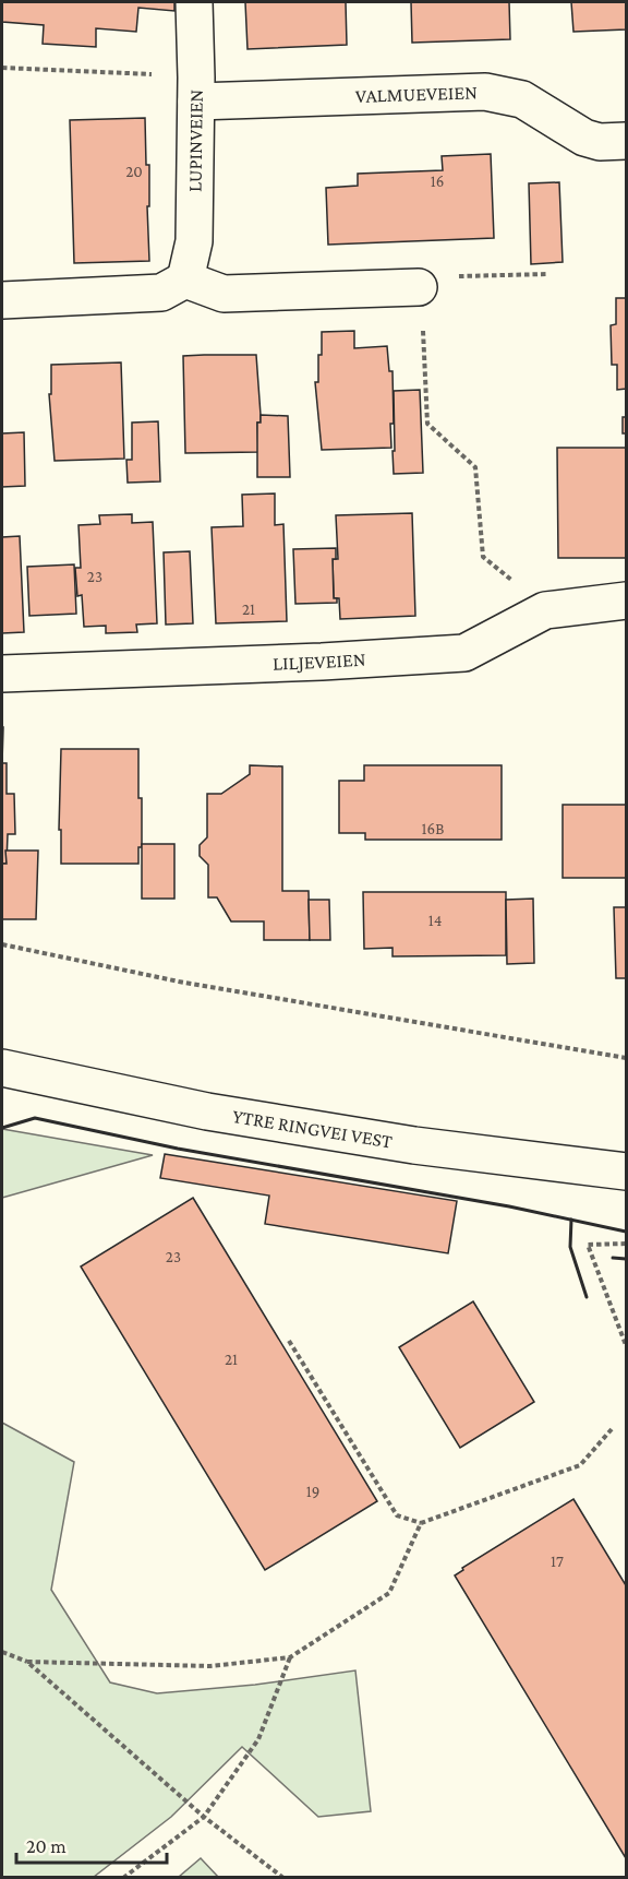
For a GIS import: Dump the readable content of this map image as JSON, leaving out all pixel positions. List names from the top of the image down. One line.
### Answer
{"streets":{"street":["VALMUEVEIEN","LUPINVEIEN","LILJEVEIEN","YTRE RINGVEI VEST"]},"crossings":[["VALMUEVEIEN","LUPINVEIEN"]],"house_numbers":["20","16","23","21","16B","14","23","21","19","17"],"scale_bar":"20 m"}
